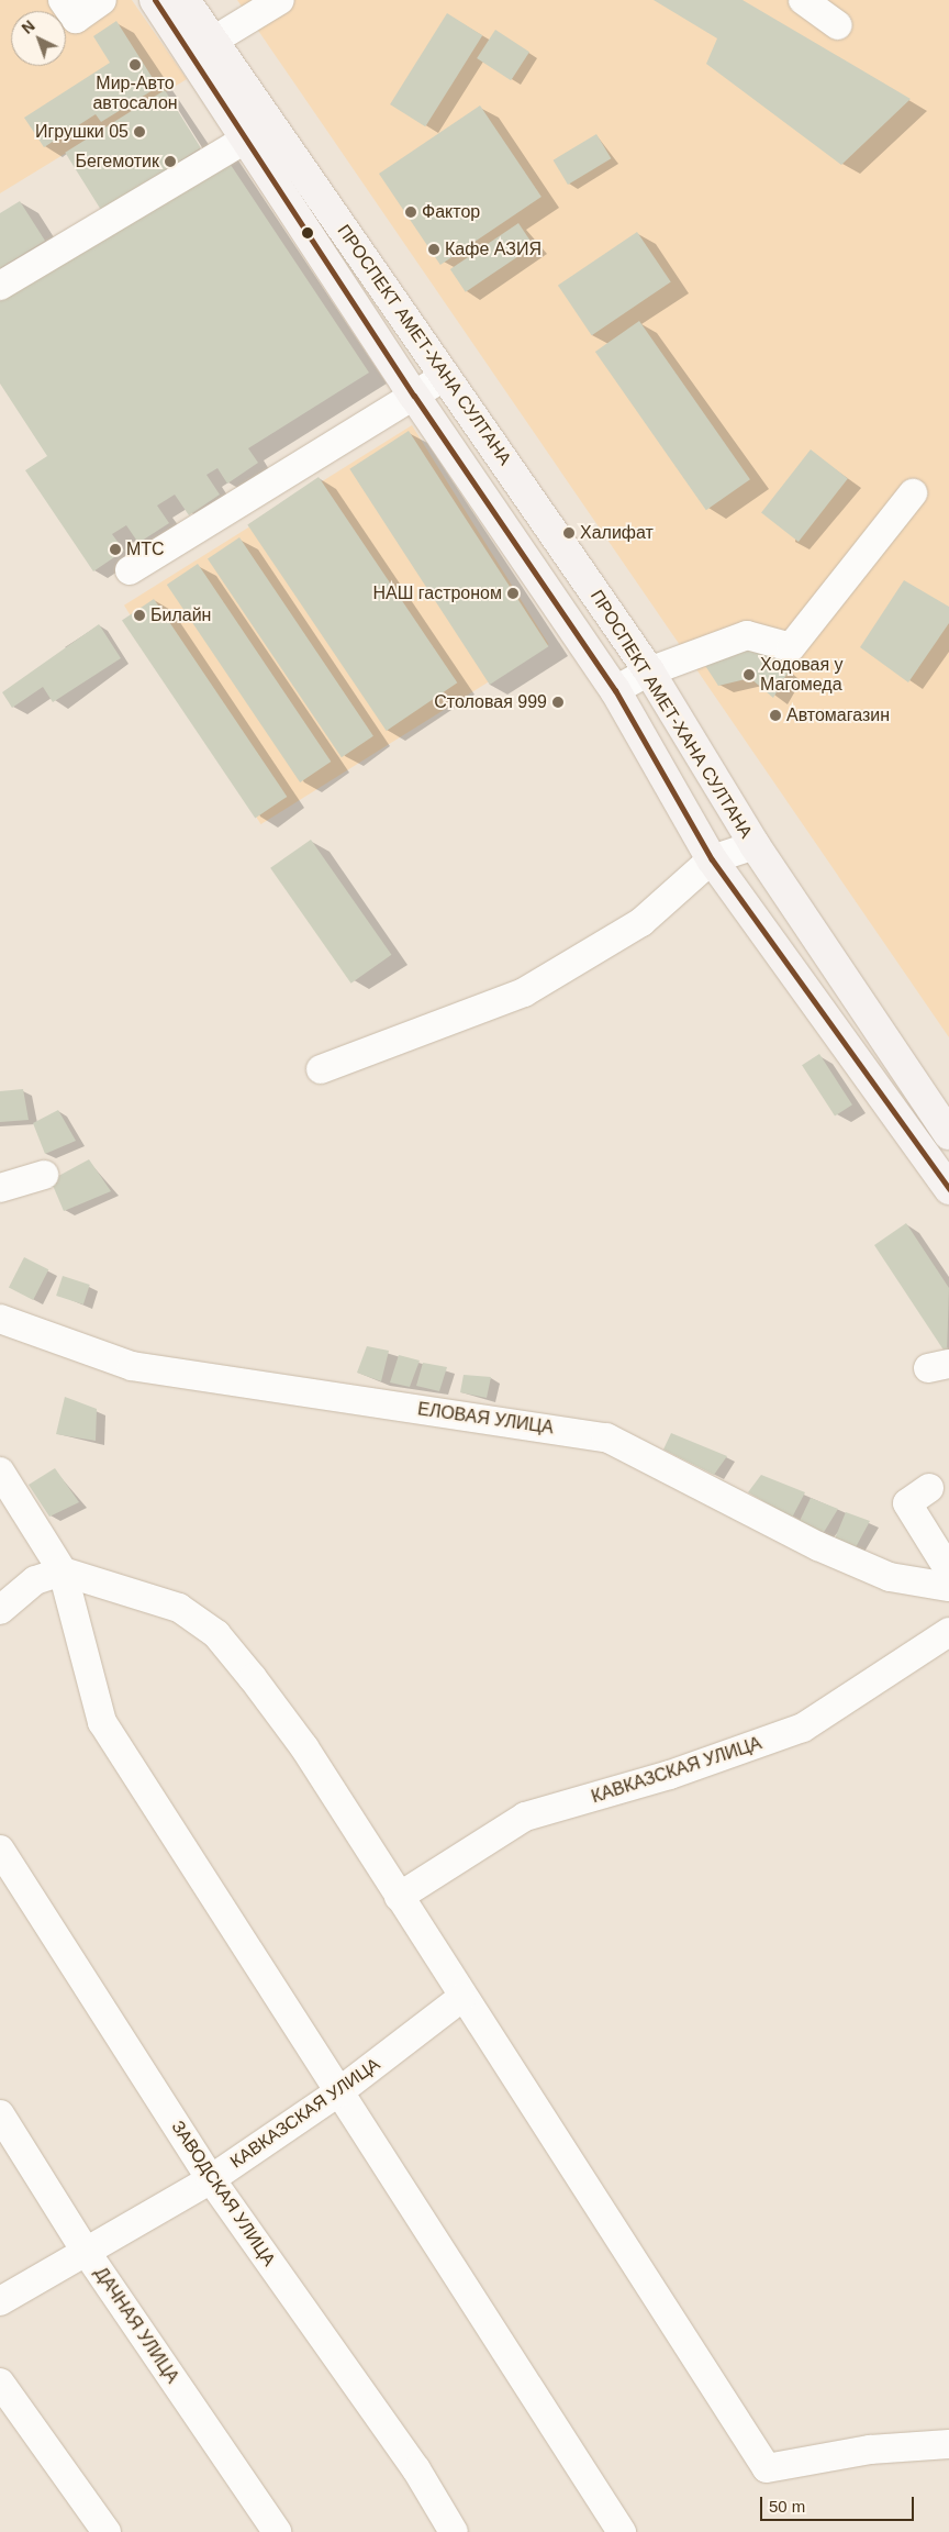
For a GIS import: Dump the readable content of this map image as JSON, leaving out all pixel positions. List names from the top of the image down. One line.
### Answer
{"streets":{"main road":["ПРОСПЕКТ АМЕТ-ХАНА СУЛТАНА"],"street":["ЕЛОВАЯ УЛИЦА","КАВКАЗСКАЯ УЛИЦА","ЗАВОДСКАЯ УЛИЦА","ДАЧНАЯ УЛИЦА"]},"crossings":[["КАВКАЗСКАЯ УЛИЦА","ЗАВОДСКАЯ УЛИЦА"],["КАВКАЗСКАЯ УЛИЦА","ДАЧНАЯ УЛИЦА"]],"places":["Мир-Авто автосалон","Игрушки 05","Бегемотик","Фактор","Кафе АЗИЯ","Халифат","МТС","НАШ гастроном","Билайн","Ходовая у Магомеда","Столовая 999","Автомагазин"],"scale_bar":"50 m","north":"top left"}
